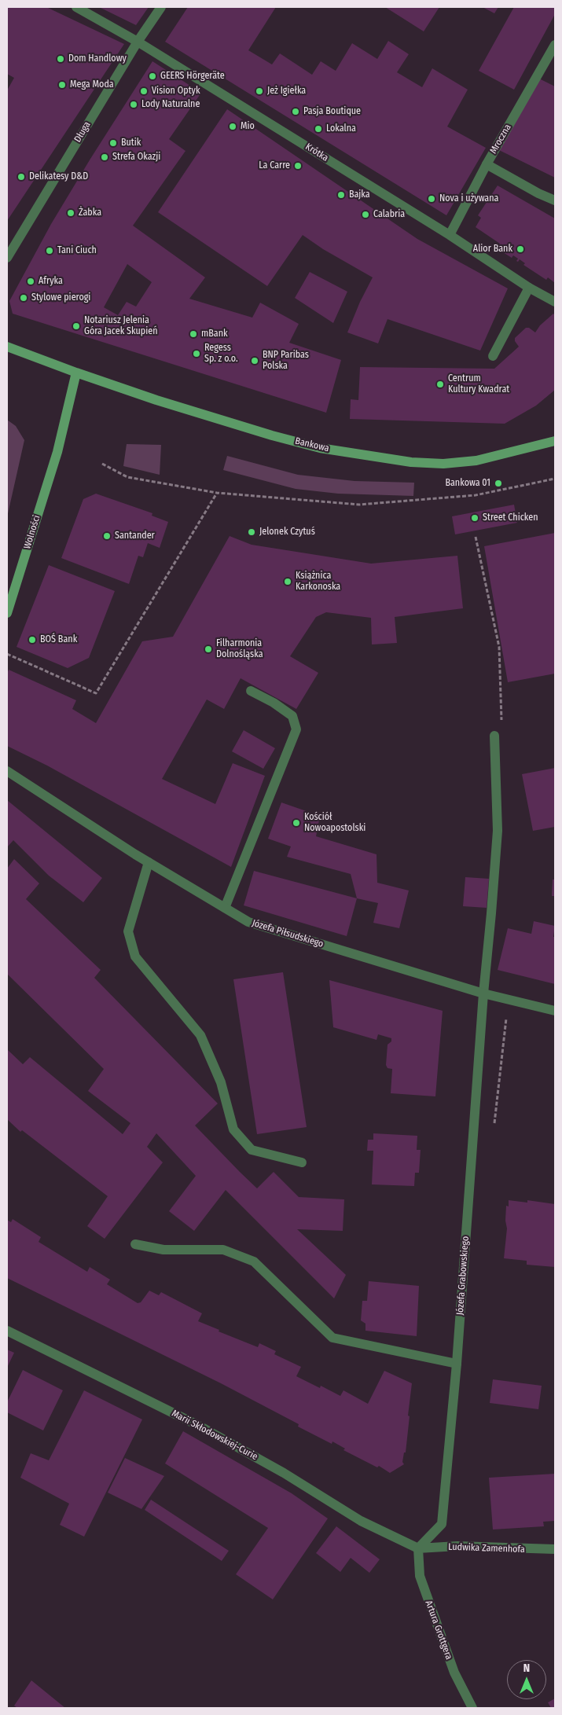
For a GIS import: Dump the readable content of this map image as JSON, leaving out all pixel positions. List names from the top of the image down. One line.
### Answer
{"streets":{"street":["Długa","Mroczna","Krótka","Bankowa","Wolności","Józefa Piłsudskiego","Józefa Grabowskiego","Marii Skłodowskiej-Curie","Ludwika Zamenhofa","Artura Grottgera"]},"crossings":[["Długa","Krótka"],["Mroczna","Krótka"],["Bankowa","Wolności"],["Józefa Piłsudskiego","Józefa Grabowskiego"],["Józefa Grabowskiego","Marii Skłodowskiej-Curie"],["Józefa Grabowskiego","Ludwika Zamenhofa"],["Józefa Grabowskiego","Artura Grottgera"],["Marii Skłodowskiej-Curie","Ludwika Zamenhofa"],["Marii Skłodowskiej-Curie","Artura Grottgera"],["Ludwika Zamenhofa","Artura Grottgera"]],"places":["Dom Handlowy","GEERS Hörgeräte","Mega Moda","Vision Optyk","Jeż Igiełka","Lody Naturalne","Pasja Boutique","Mio","Lokalna","Butik","Strefa Okazji","La Carre","Delikatesy D&D","Bajka","Nova i używana","Żabka","Calabria","Alior Bank","Tani Ciuch","Afryka","Stylowe pierogi","Notariusz Jelenia Góra Jacek Skupień","mBank","Regess Sp. z o.o.","BNP Paribas Polska","Centrum Kultury Kwadrat","Bankowa 01","Street Chicken","Jelonek Czytuś","Santander","Książnica Karkonoska","BOŚ Bank","Filharmonia Dolnośląska","Kościół Nowoapostolski"],"north":"top"}
